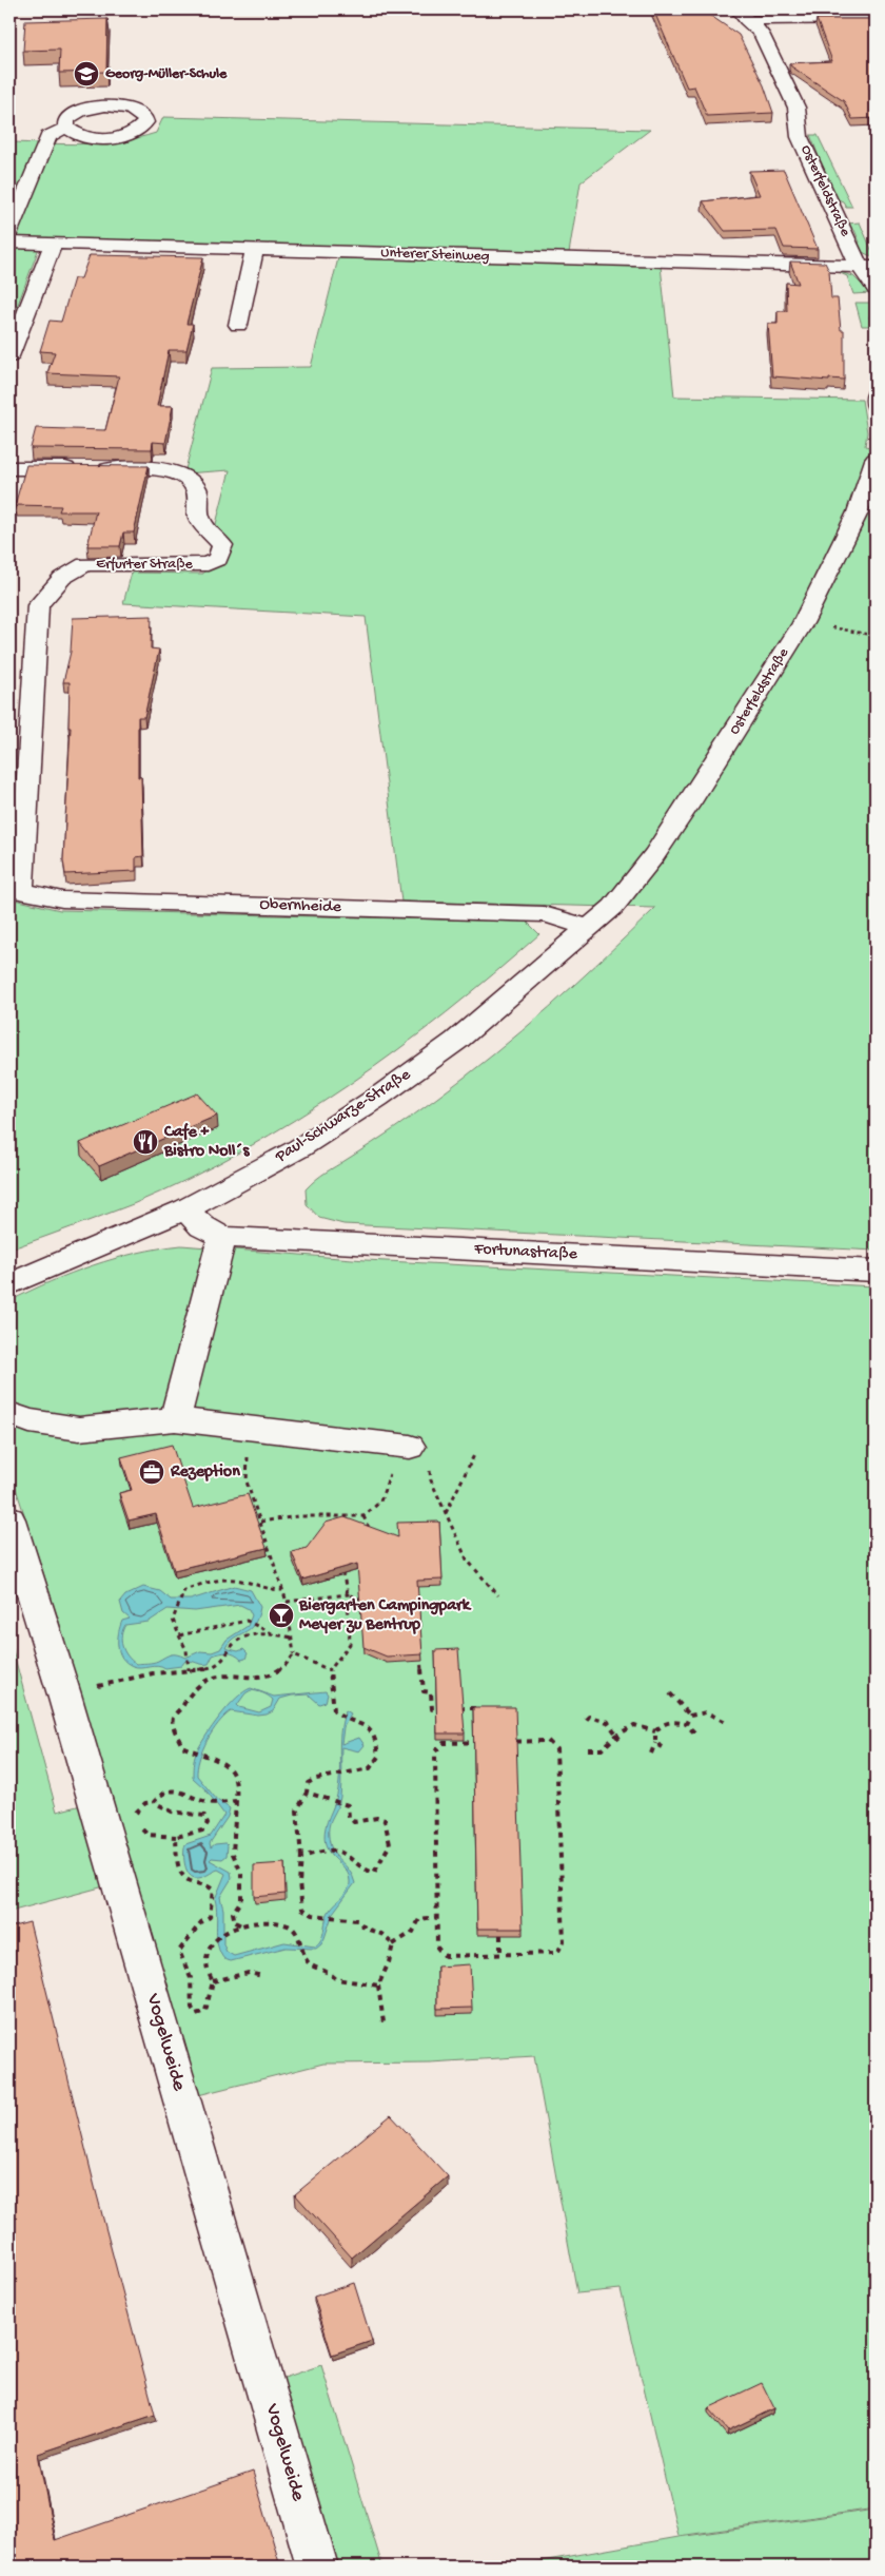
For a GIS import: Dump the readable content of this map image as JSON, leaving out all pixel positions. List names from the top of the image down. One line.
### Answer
{"streets":{"street":["Osterfeldstraße","Unterer Steinweg","Erfurter Straße","Obernheide","Paul-Schwarze-Straße","Fortunastraße","Vogelweide"]},"crossings":[["Osterfeldstraße","Unterer Steinweg"],["Osterfeldstraße","Paul-Schwarze-Straße"],["Erfurter Straße","Obernheide"],["Obernheide","Paul-Schwarze-Straße"],["Paul-Schwarze-Straße","Fortunastraße"]],"places":{"school or university":["Georg-Müller-Schule"],"restaurant":["Cafe + Bistro Noll´s"],"office":["Rezeption"],"bar":["Biergarten Campingpark Meyer zu Bentrup"]}}
